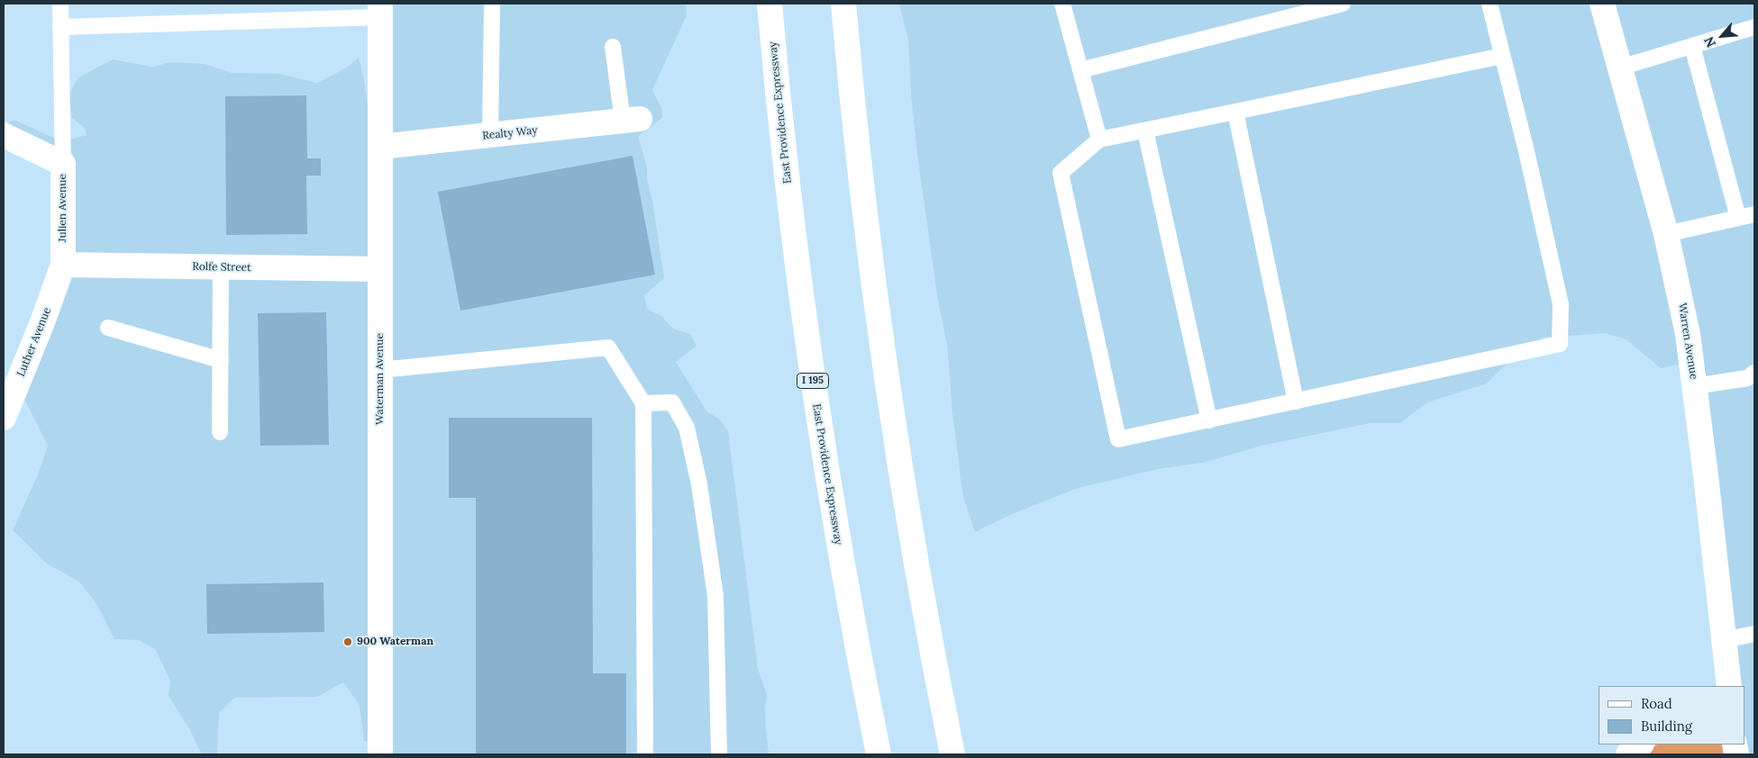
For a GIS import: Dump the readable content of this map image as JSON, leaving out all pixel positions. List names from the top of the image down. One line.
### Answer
{"streets":{"main road":["East Providence Expressway","Realty Way","Julien Avenue","Rolfe Street","Warren Avenue","Luther Avenue","Waterman Avenue","I 195"]},"crossings":[["Realty Way","Waterman Avenue"],["Julien Avenue","Rolfe Street"],["Julien Avenue","Luther Avenue"],["Rolfe Street","Luther Avenue"],["Rolfe Street","Waterman Avenue"]],"places":["900 Waterman"],"legend":["Road","Building"],"north":"bottom left"}
